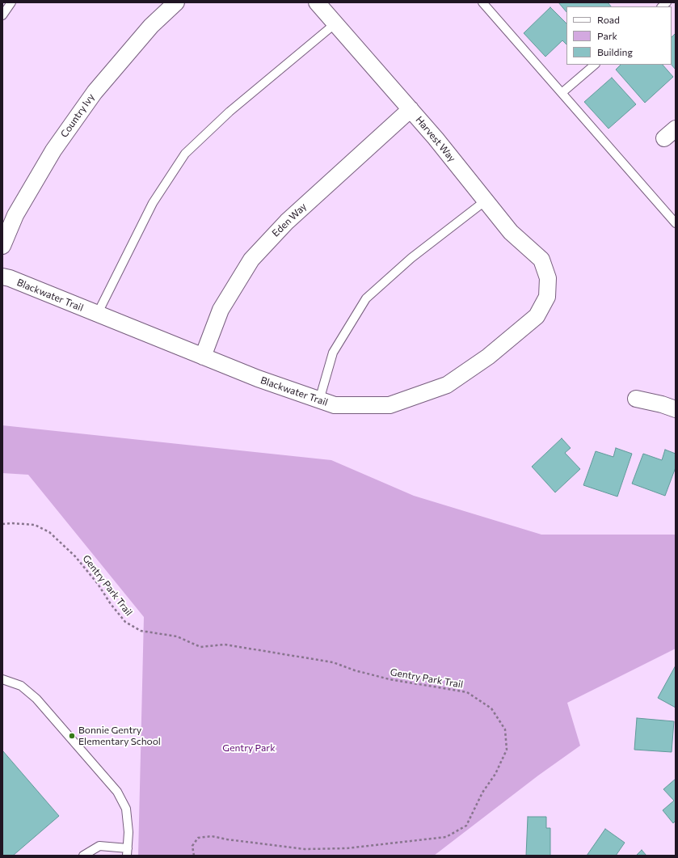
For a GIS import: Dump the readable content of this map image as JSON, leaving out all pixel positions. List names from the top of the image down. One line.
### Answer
{"streets":{"street":["Country Ivy","Harvest Way","Eden Way","Blackwater Trail"],"path":["Gentry Park Trail"]},"crossings":[["Harvest Way","Eden Way"],["Harvest Way","Blackwater Trail"],["Eden Way","Blackwater Trail"]],"parks":["Gentry Park"],"places":["Bonnie Gentry Elementary School"],"legend":["Road","Park","Building"]}
